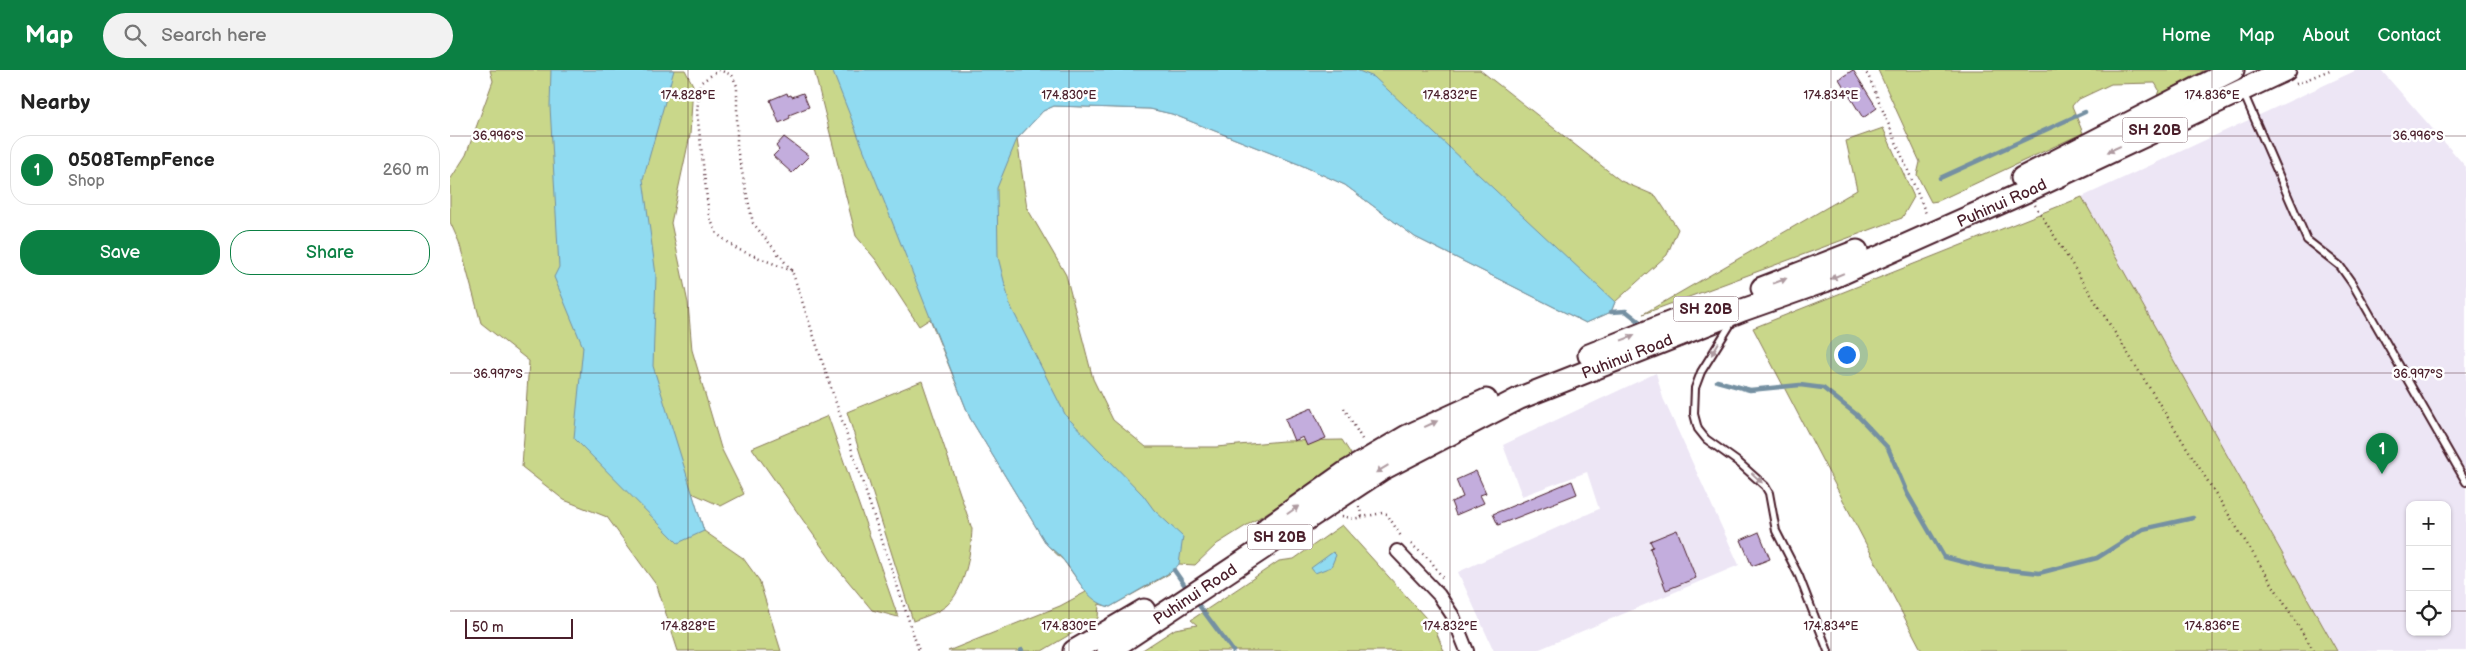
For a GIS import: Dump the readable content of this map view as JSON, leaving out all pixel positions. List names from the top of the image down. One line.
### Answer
{"streets":{"highway":["SH 20B","Puhinui Road"]},"scale_bar":"50 m","page":{"header":"Map","search":"Search here","nav":["Home","Map","About","Contact"],"heading":"Nearby","list":[{"mark":"1","name":"0508TempFence","note":"Shop","value":"260 m"}],"buttons":["Save","Share"],"pins":"1","map_buttons":["+","−"],"scale":"50 m"},"coordinates":["174.828°E","174.830°E","174.832°E","174.834°E","174.836°E","36.996°S","36.997°S"]}
